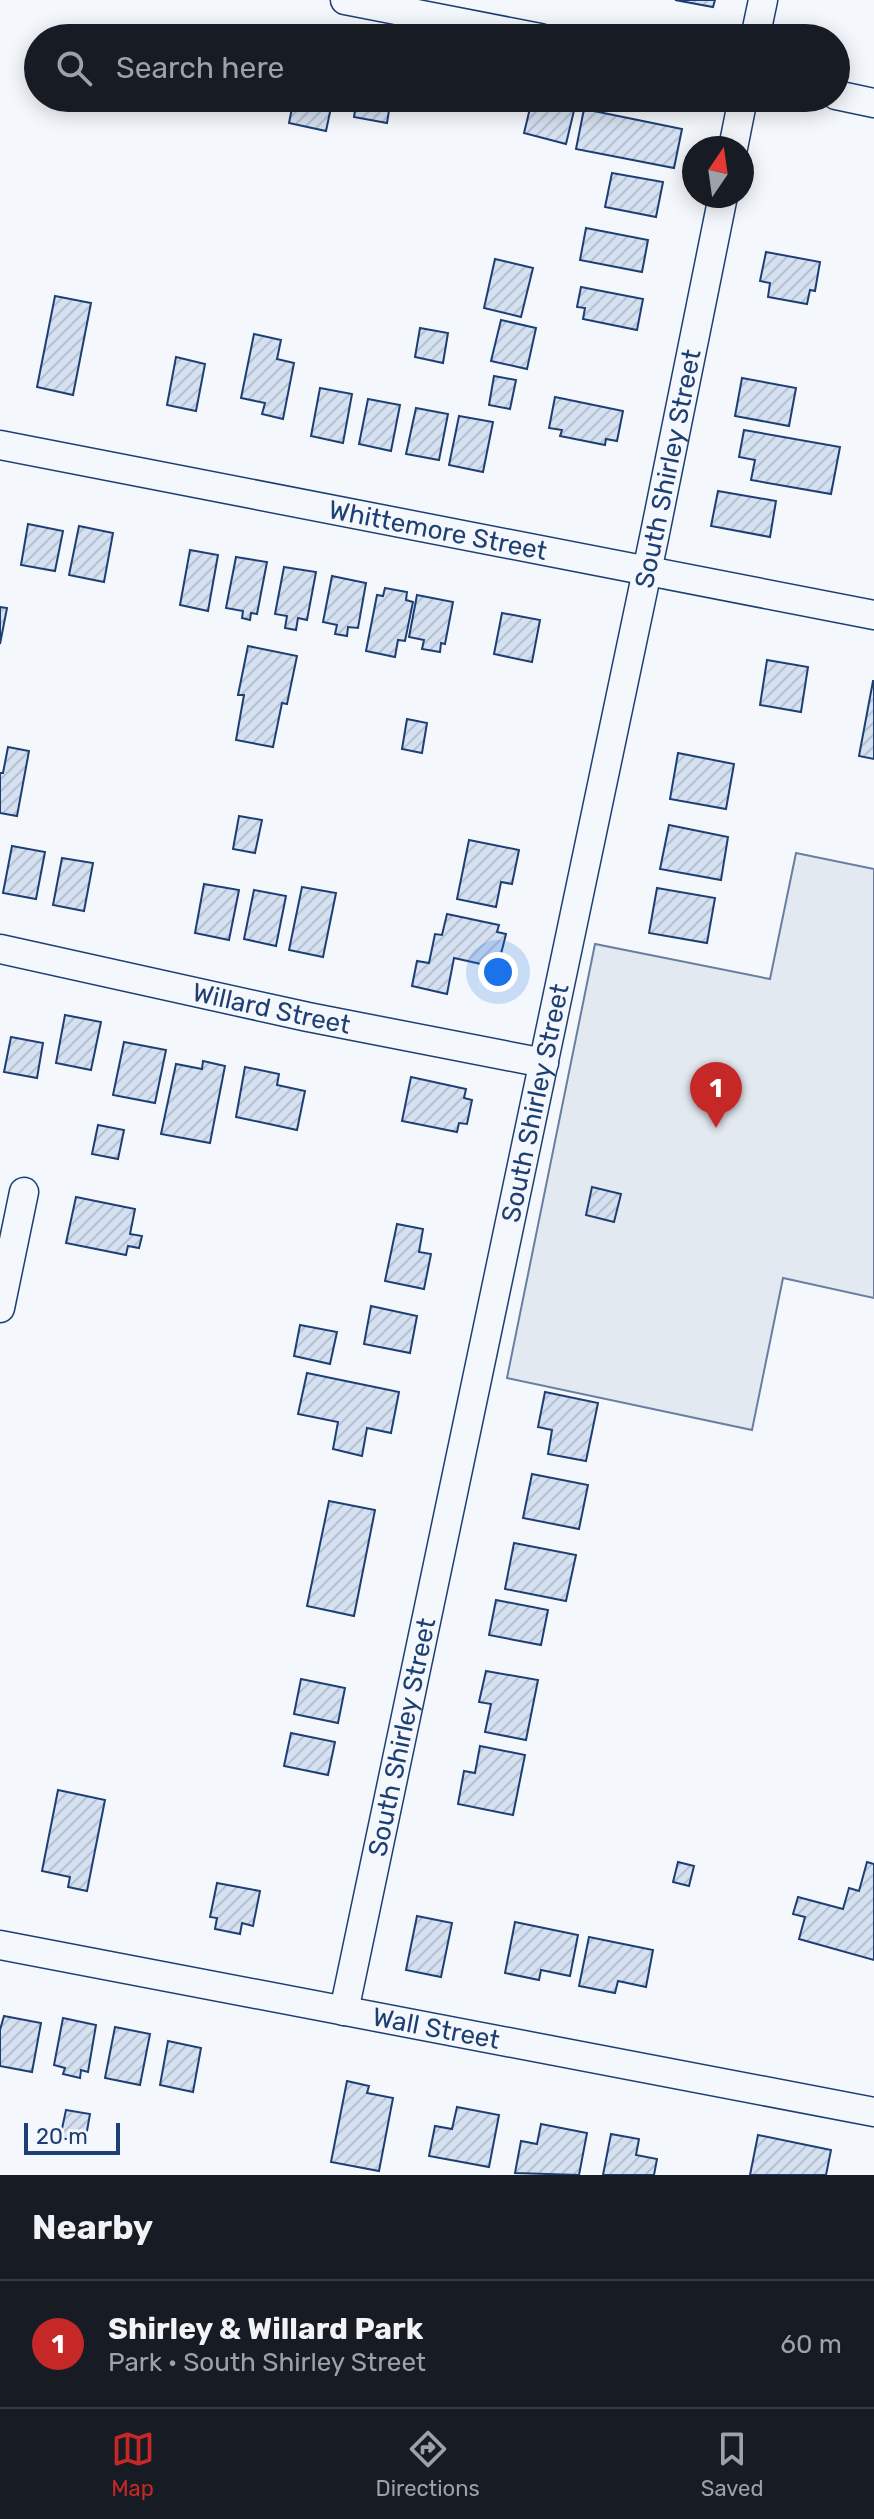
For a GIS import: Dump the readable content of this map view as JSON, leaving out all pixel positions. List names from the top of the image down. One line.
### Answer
{"streets":{"street":["South Shirley Street","Whittemore Street","Willard Street","Wall Street"]},"crossings":[["South Shirley Street","Whittemore Street"],["South Shirley Street","Willard Street"],["South Shirley Street","Wall Street"]],"scale_bar":"20 m","north":"top","page":{"search":"Search here","pins":"1","scale":"20 m","heading":"Nearby","list":[{"mark":"1","name":"Shirley & Willard Park","note":"Park · South Shirley Street","value":"60 m"}],"nav":["Map","Directions","Saved"]}}
